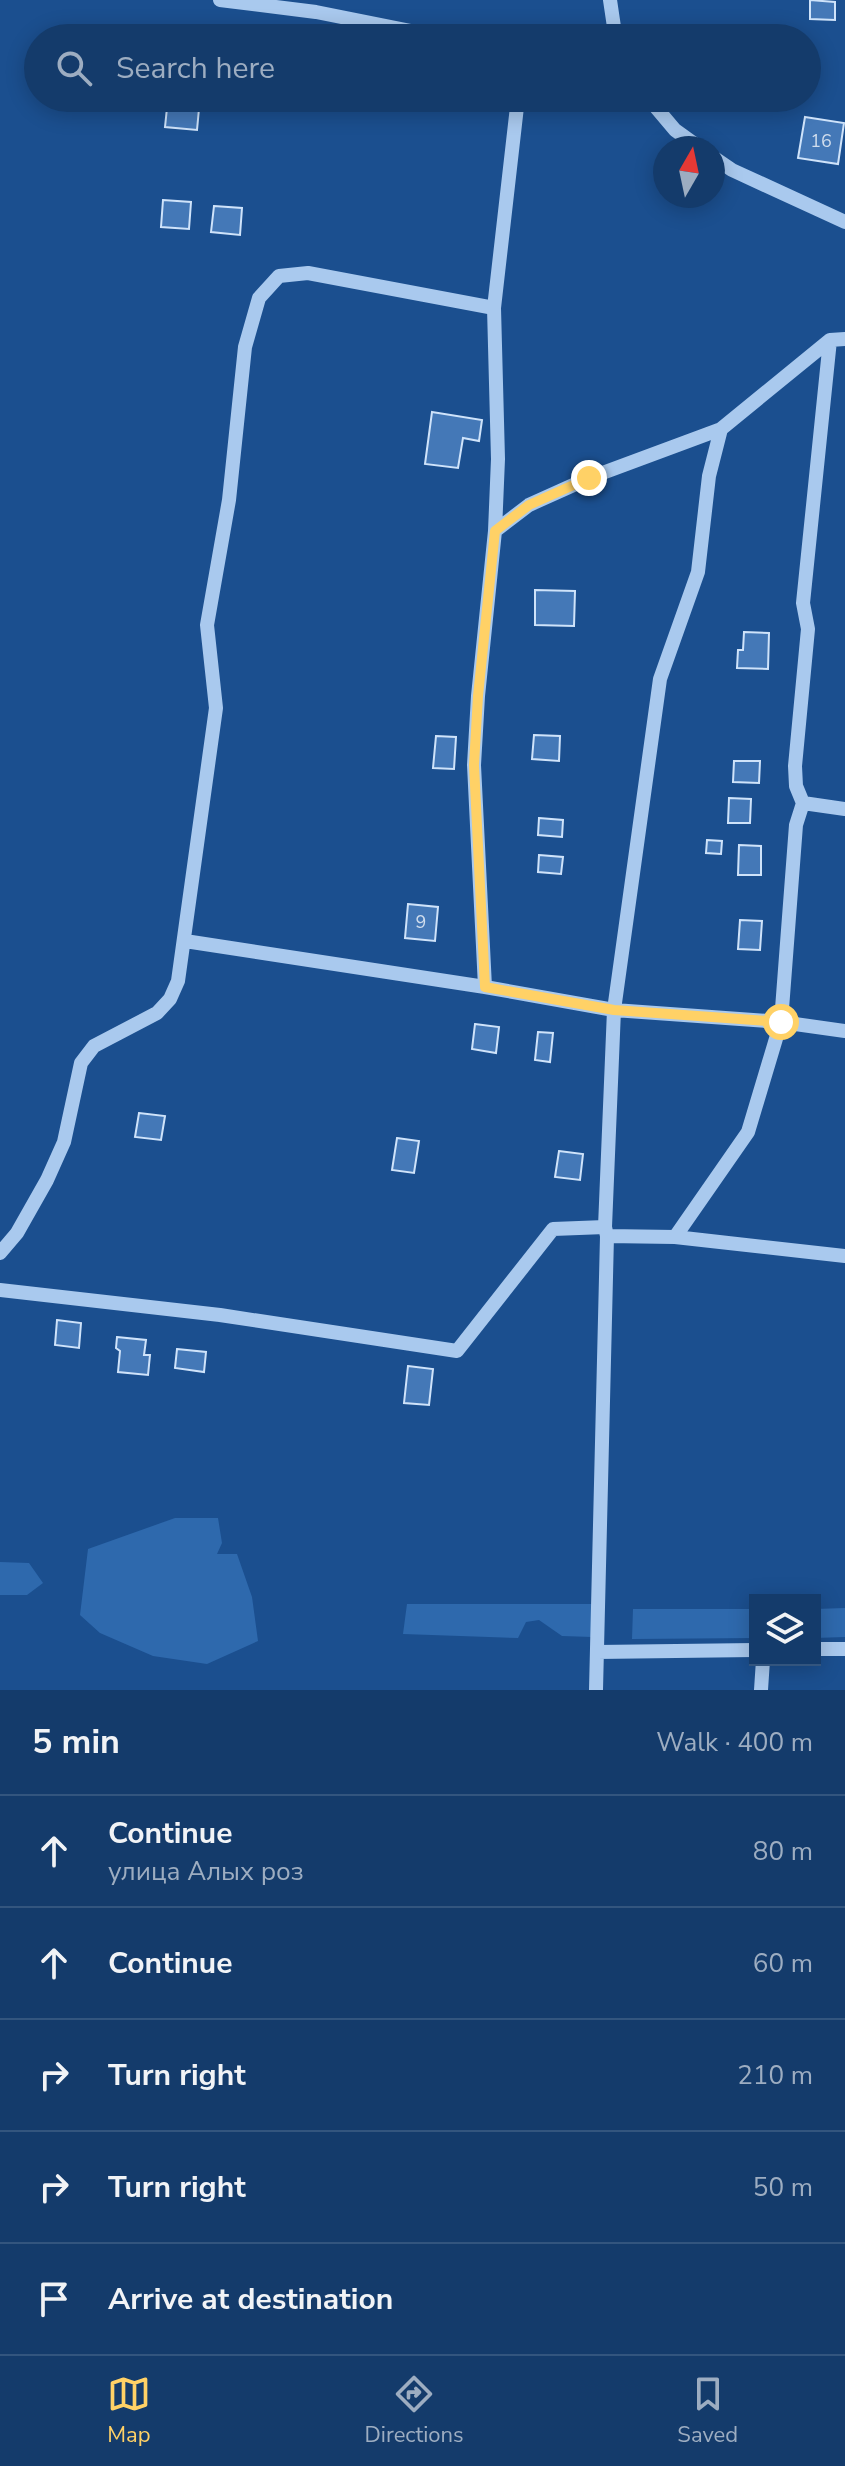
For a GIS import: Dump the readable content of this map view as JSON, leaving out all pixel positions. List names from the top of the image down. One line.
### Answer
{"house_numbers":["16","9"],"north":"top","page":{"search":"Search here","heading":["5 min","Walk · 400 m"],"list":[["Continue","улица Алых роз","80 m"],["Continue","60 m"],["Turn right","210 m"],["Turn right","50 m"],"Arrive at destination"],"nav":["Map","Directions","Saved"]}}
